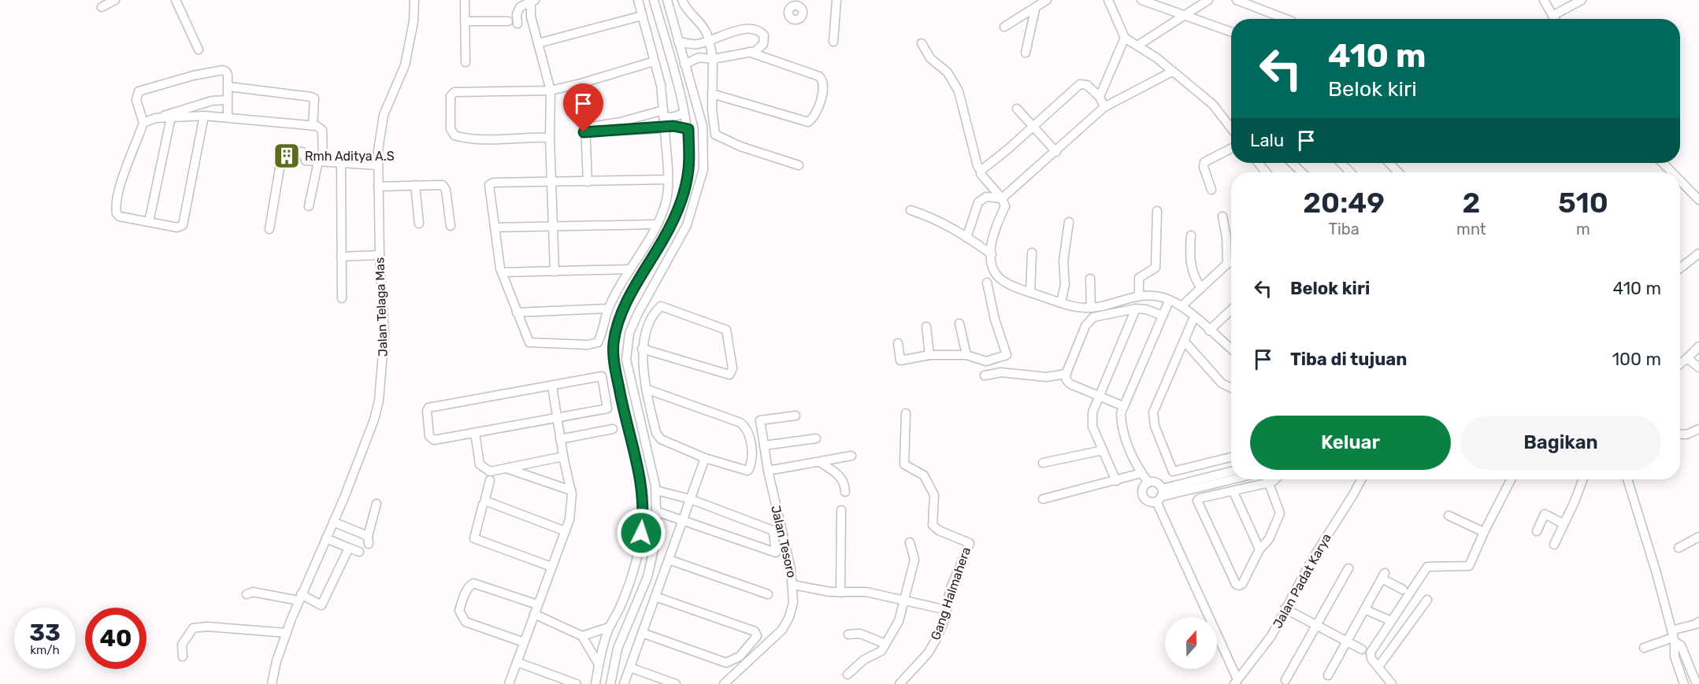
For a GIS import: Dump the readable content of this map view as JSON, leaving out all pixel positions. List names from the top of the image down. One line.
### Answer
{"streets":{"street":["Jalan Telaga Mas","Jalan Tesoro","Jalan Padat Karya","Gang Halmahera"]},"places":{"building":["Rmh Aditya A.S"]},"north":"top","page":{"turn":["410 m","Belok kiri"],"then":"Lalu","eta":["20:49","Tiba","2","mnt","510","m"],"list":[{"name":"Belok kiri","value":"410 m"},{"name":"Tiba di tujuan","value":"100 m"}],"buttons":["Keluar","Bagikan"],"speed":"33 km/h","limit":"40"}}
